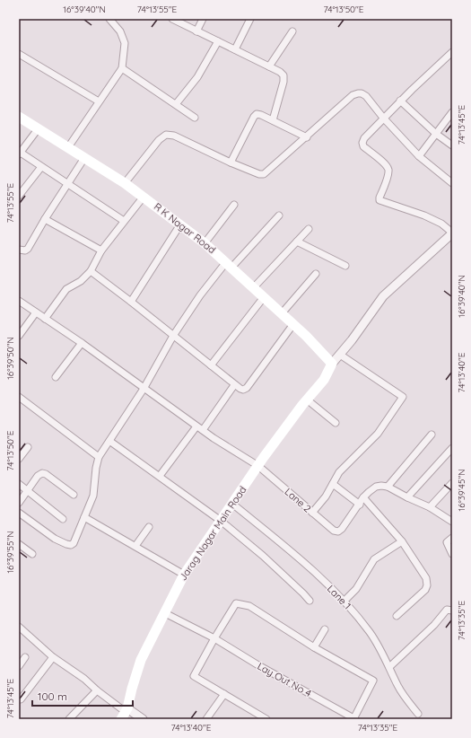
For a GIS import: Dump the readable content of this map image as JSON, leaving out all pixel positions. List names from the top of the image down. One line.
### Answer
{"streets":{"main road":["R K Nagar Road","Jarag Nagar Main Road"],"street":["Lane 2","Lane 1","Lay Out No 4"]},"crossings":[["R K Nagar Road","Jarag Nagar Main Road"],["Lane 2","Jarag Nagar Main Road"],["Jarag Nagar Main Road","Lane 1"],["Jarag Nagar Main Road","Lay Out No 4"]],"scale_bar":"100 m","coordinates":["16°39'40\"N","74°13'55\"E","74°13'50\"E","74°13'45\"E","16°39'50\"N","74°13'40\"E","16°39'45\"N","16°39'55\"N","74°13'35\"E"]}
